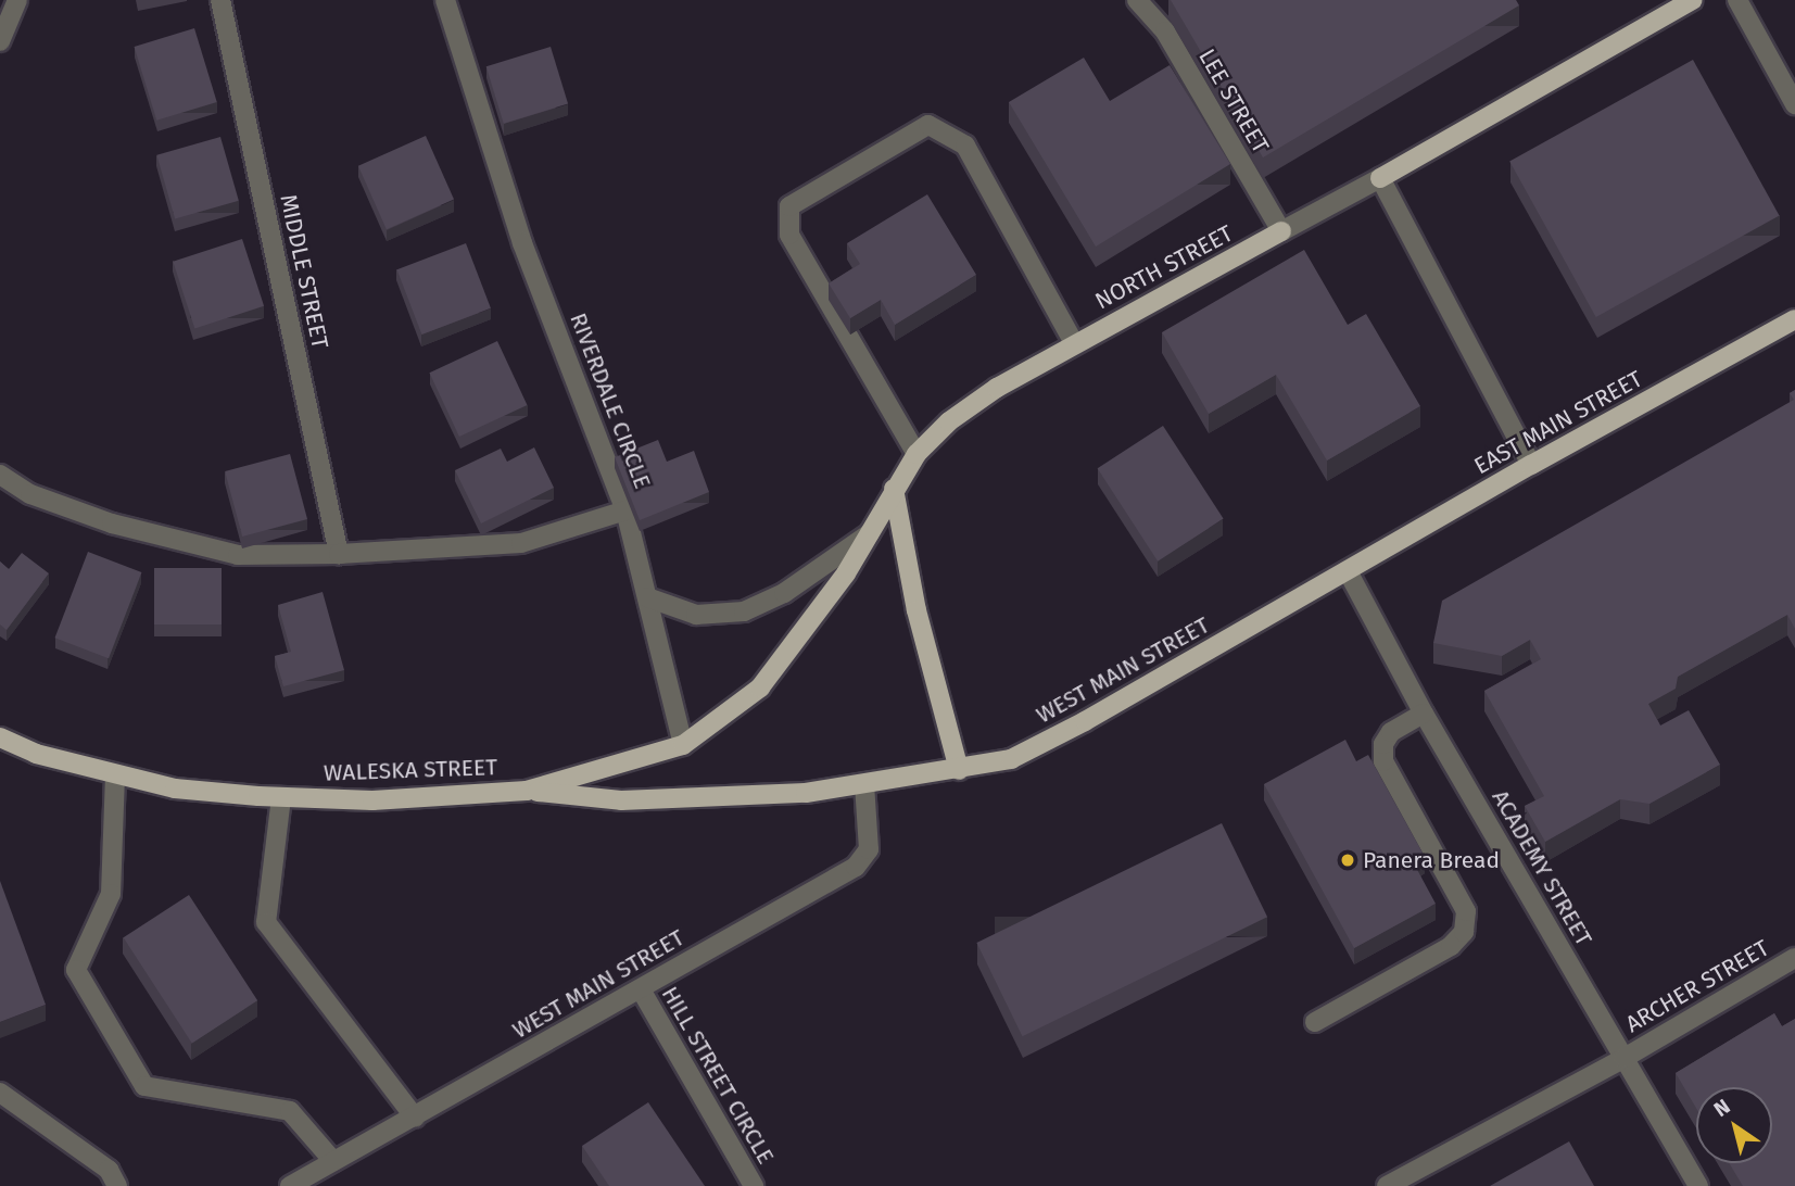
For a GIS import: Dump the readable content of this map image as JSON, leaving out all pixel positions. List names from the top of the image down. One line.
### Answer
{"streets":{"main road":["NORTH STREET","EAST MAIN STREET","WEST MAIN STREET","WALESKA STREET"],"street":["LEE STREET","MIDDLE STREET","RIVERDALE CIRCLE","ACADEMY STREET","ARCHER STREET","HILL STREET CIRCLE"]},"crossings":[["LEE STREET","NORTH STREET"],["NORTH STREET","WALESKA STREET"],["MIDDLE STREET","RIVERDALE CIRCLE"],["EAST MAIN STREET","WEST MAIN STREET"],["EAST MAIN STREET","ACADEMY STREET"],["WEST MAIN STREET","WALESKA STREET"],["WEST MAIN STREET","ACADEMY STREET"],["WEST MAIN STREET","HILL STREET CIRCLE"],["ACADEMY STREET","ARCHER STREET"]],"places":["Panera Bread"],"north":"top left"}
